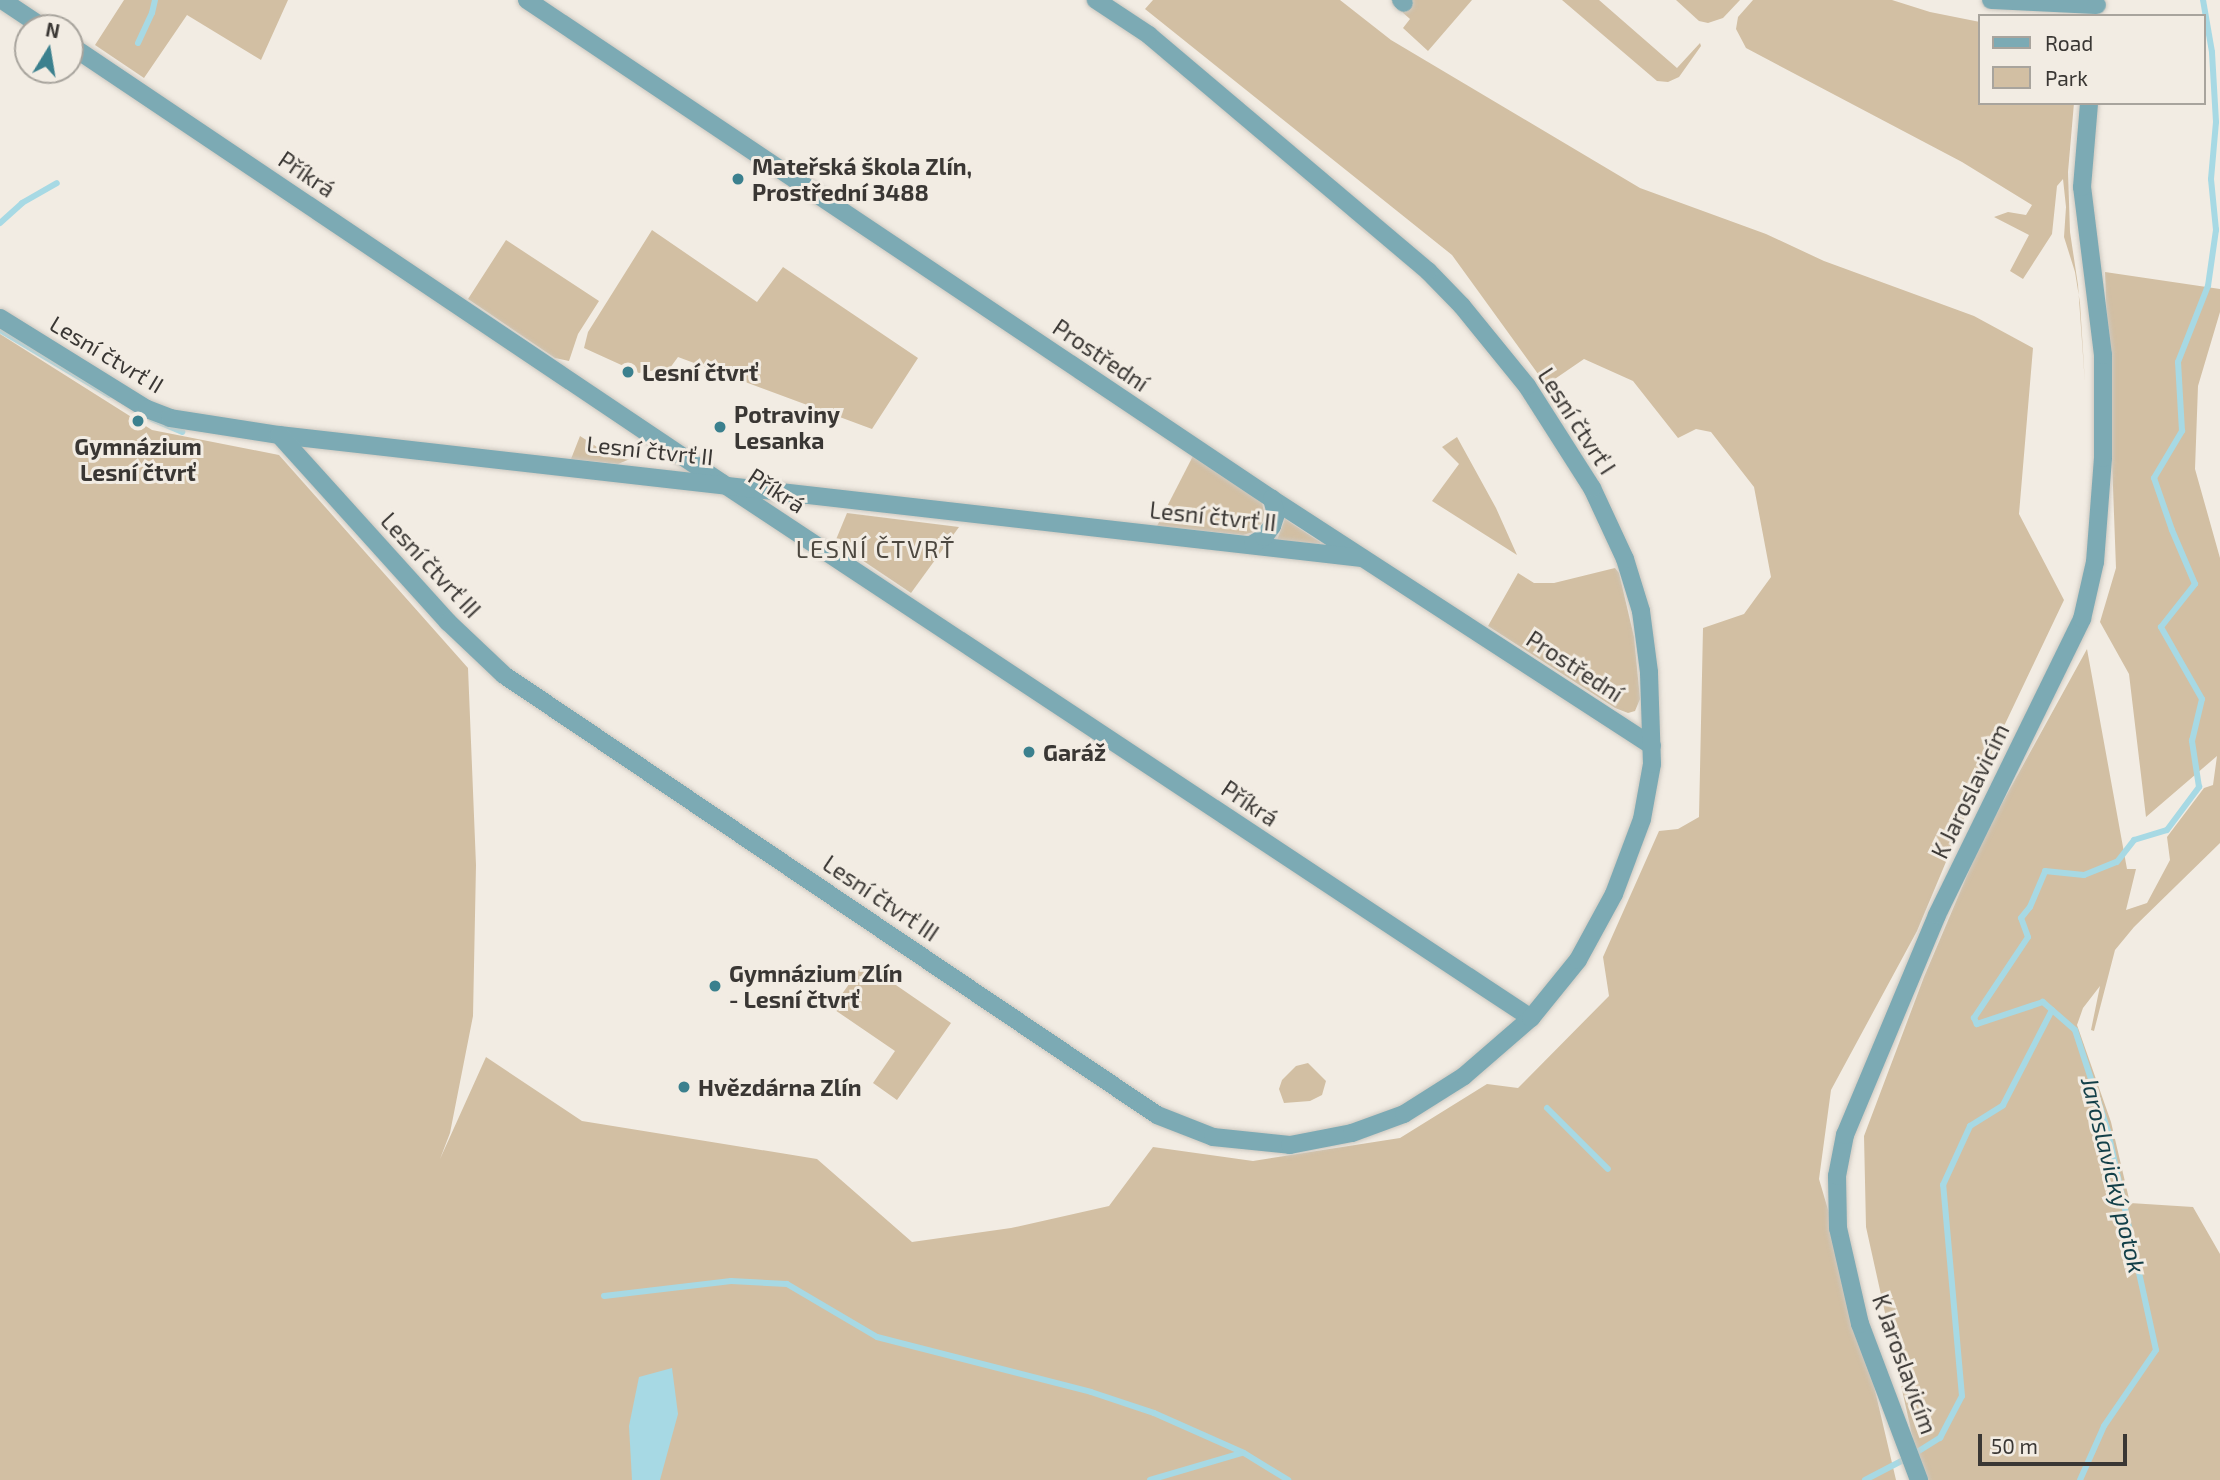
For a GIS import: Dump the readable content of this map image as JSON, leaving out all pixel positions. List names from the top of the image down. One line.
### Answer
{"streets":{"street":["Příkrá","Lesní čtvrť II","Prostřední","Lesní čtvrť I","Lesní čtvrť III","K Jaroslavicím"]},"crossings":[["Příkrá","Lesní čtvrť II"],["Příkrá","Lesní čtvrť I"],["Příkrá","Lesní čtvrť III"],["Lesní čtvrť II","Prostřední"],["Lesní čtvrť II","Lesní čtvrť III"],["Prostřední","Lesní čtvrť I"],["Lesní čtvrť I","Lesní čtvrť III"]],"districts":["LESNÍ ČTVRŤ"],"water":["Jaroslavický potok"],"places":["Mateřská škola Zlín, Prostřední 3488","Lesní čtvrť","Gymnázium Lesní čtvrť","Potraviny Lesanka","Garáž","Gymnázium Zlín - Lesní čtvrť","Hvězdárna Zlín"],"legend":["Road","Park"],"scale_bar":"50 m","north":"top"}
